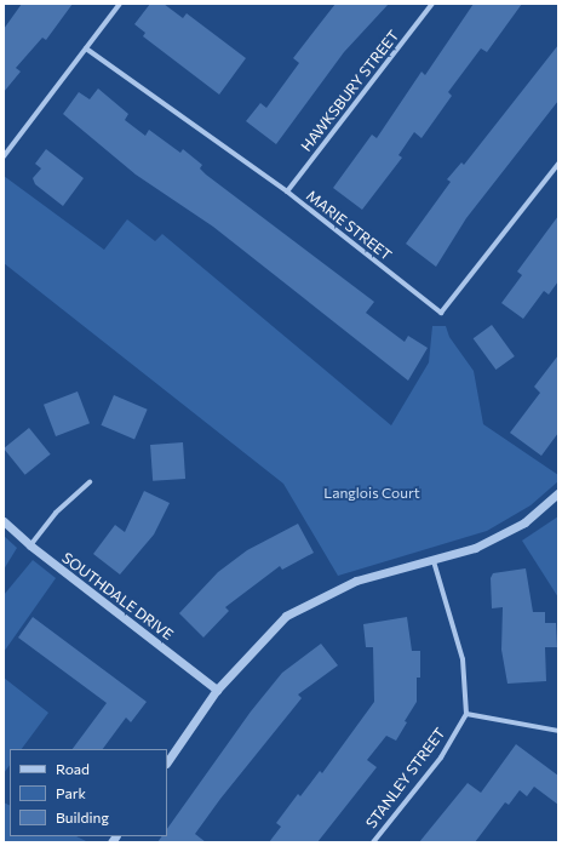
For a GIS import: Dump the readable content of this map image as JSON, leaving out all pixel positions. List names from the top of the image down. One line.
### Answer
{"streets":{"street":["HAWKSBURY STREET","MARIE STREET","SOUTHDALE DRIVE","STANLEY STREET"]},"crossings":[["HAWKSBURY STREET","MARIE STREET"]],"parks":["Langlois Court"],"legend":["Road","Park","Building"]}
